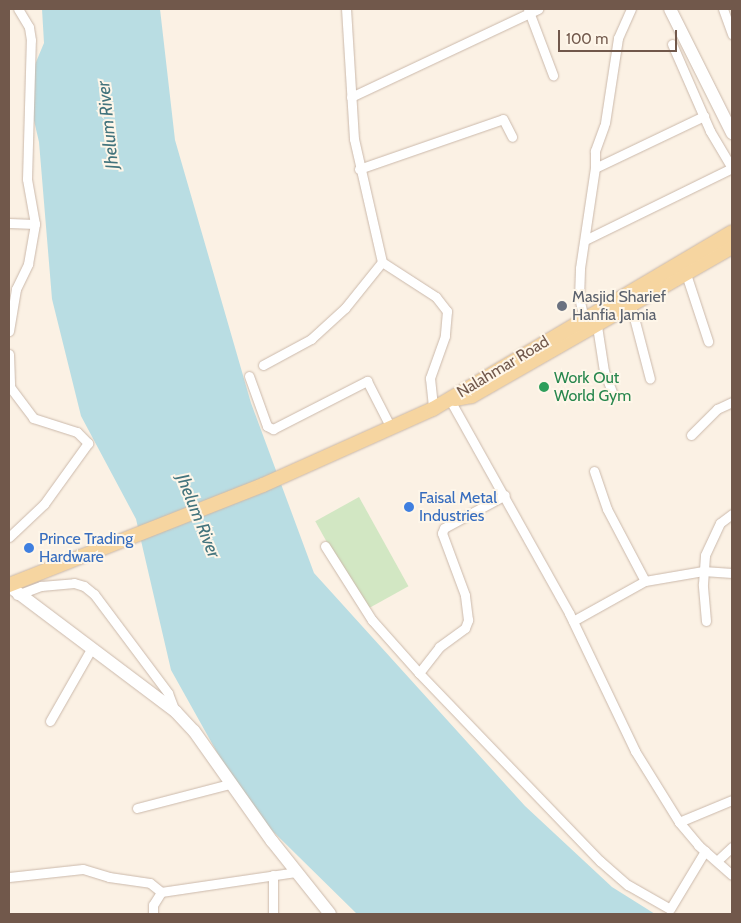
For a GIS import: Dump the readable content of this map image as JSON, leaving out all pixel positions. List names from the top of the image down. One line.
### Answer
{"streets":{"main road":["Nalahmar Road"]},"water":["Jhelum River"],"places":["Masjid Sharief Hanfia Jamia","Work Out World Gym","Faisal Metal Industries","Prince Trading Hardware"],"scale_bar":"100 m"}
